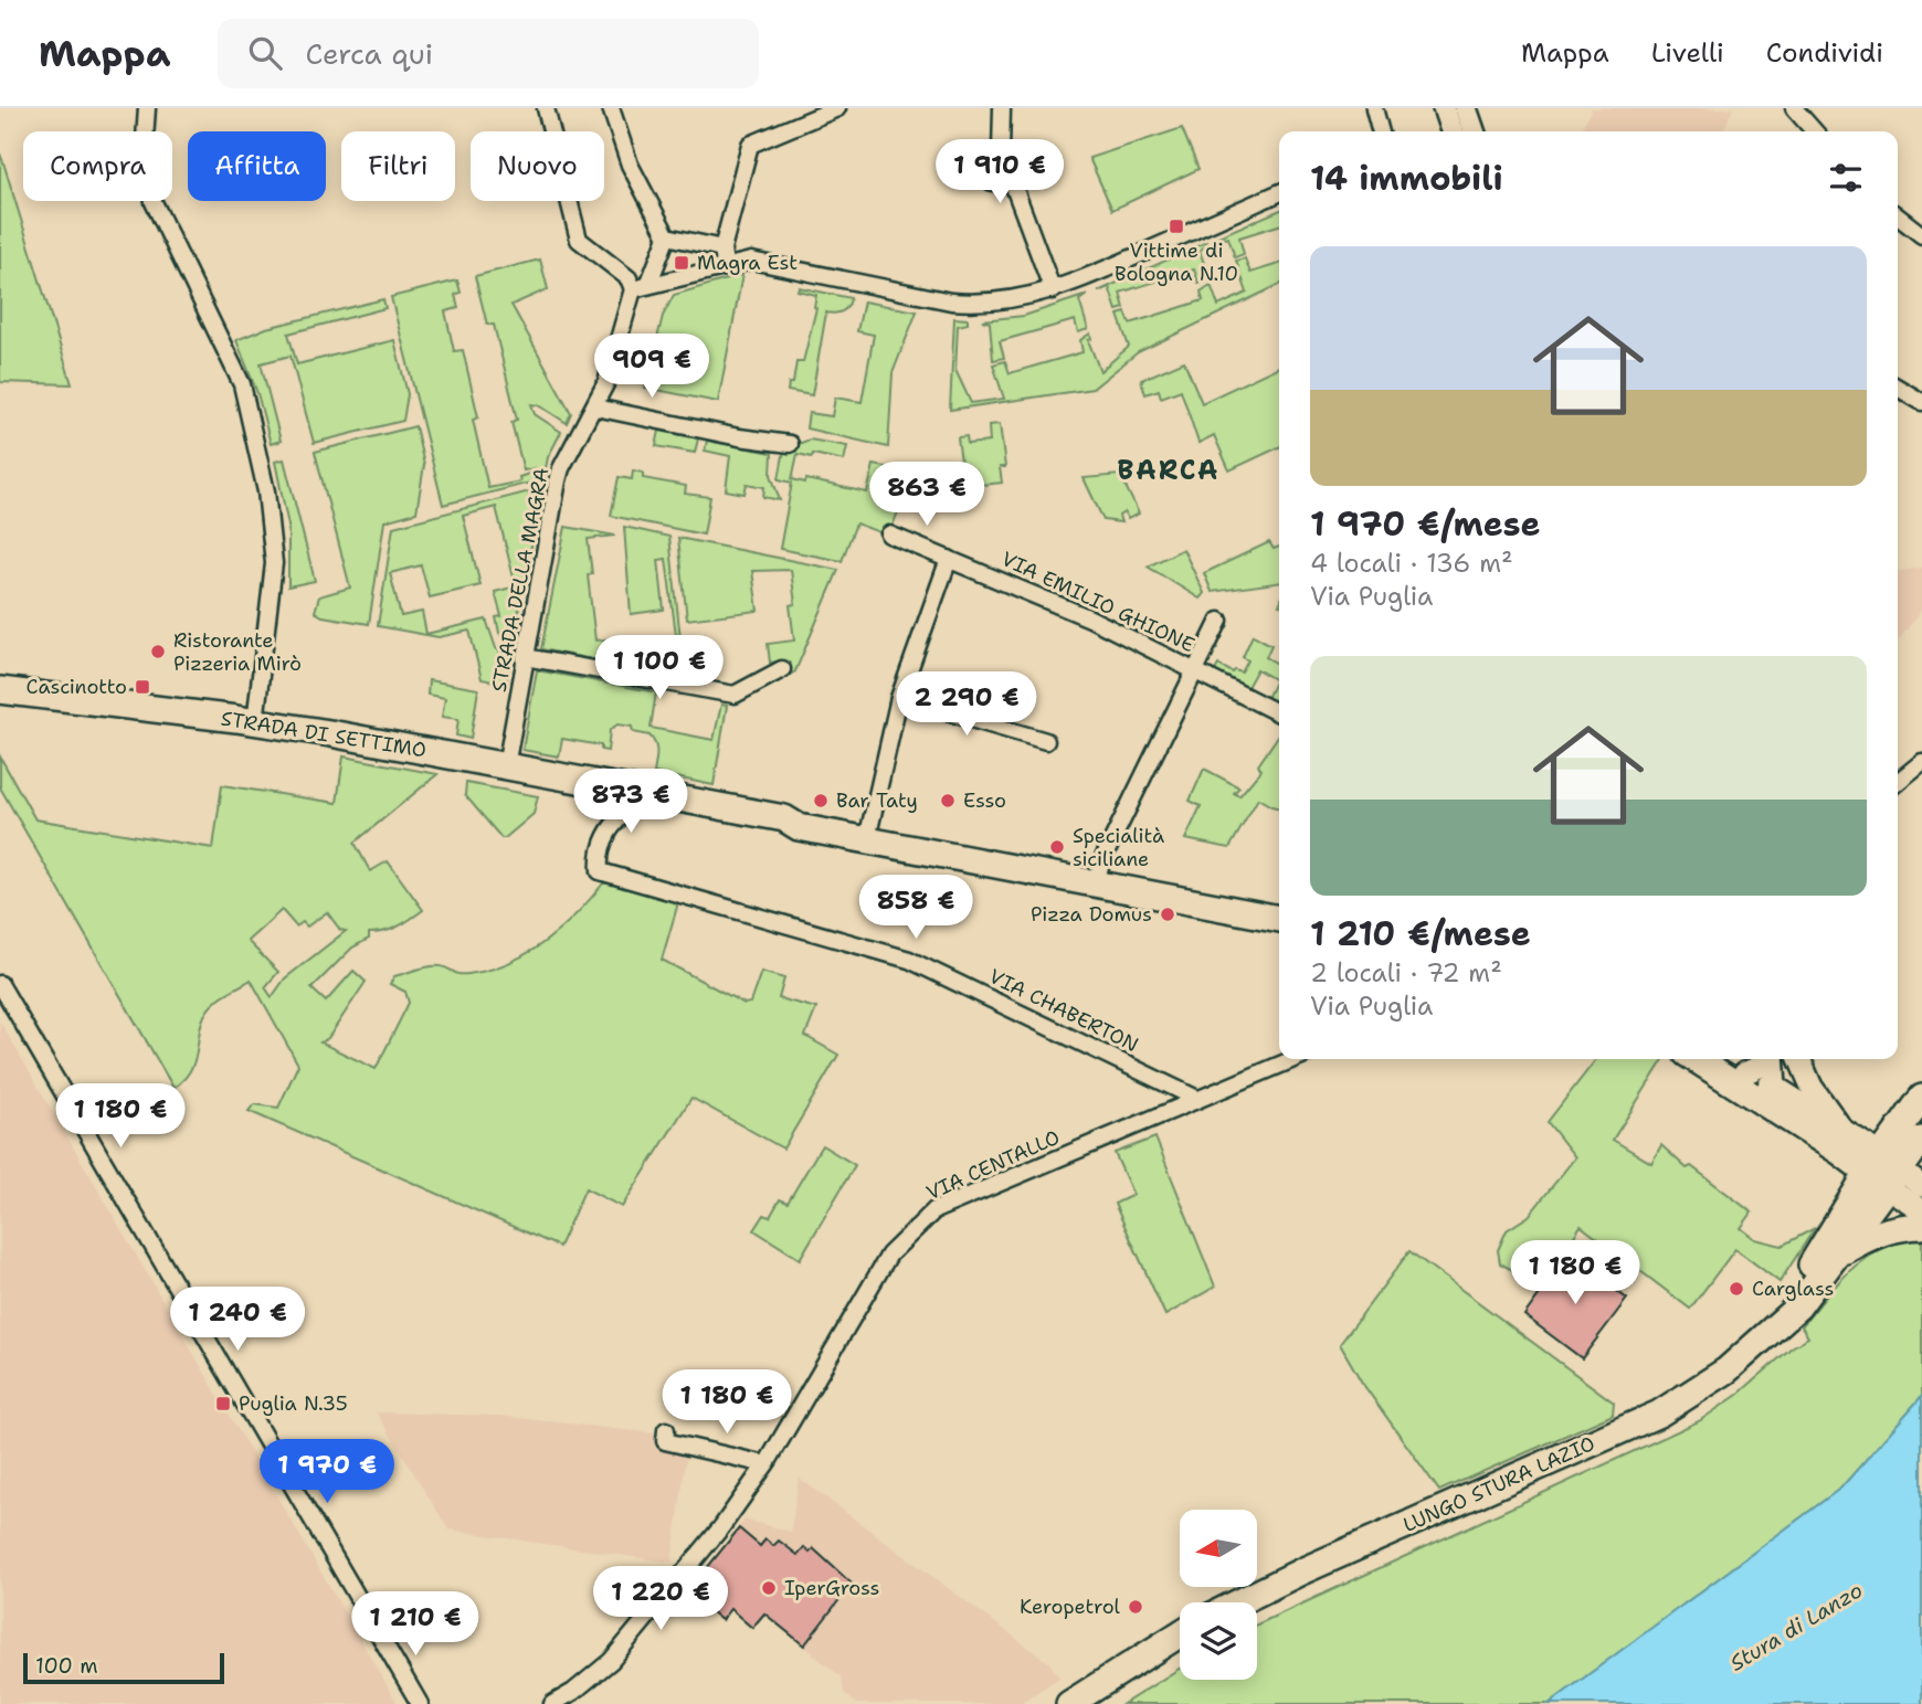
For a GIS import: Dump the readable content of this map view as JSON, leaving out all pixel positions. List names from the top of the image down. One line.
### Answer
{"streets":{"main road":["STRADA DI SETTIMO","LUNGO STURA LAZIO"],"street":["STRADA DELLA MAGRA","VIA EMILIO GHIONE","VIA CHABERTON","VIA CENTALLO"]},"crossings":[["STRADA DELLA MAGRA","STRADA DI SETTIMO"],["STRADA DI SETTIMO","VIA CHABERTON"],["VIA CHABERTON","VIA CENTALLO"]],"districts":["BARCA"],"water":["Stura di Lanzo"],"places":{"transit":["Vittime di Bologna N.10","Magra Est","Cascinotto","Puglia N.35"],"other":["Ristorante Pizzeria Mirò","Bar Taty","Esso","Specialità siciliane","Pizza Domus","Carglass","IperGross","Keropetrol"]},"scale_bar":"100 m","north":"left","page":{"header":"Mappa","search":"Cerca qui","nav":["Mappa","Livelli","Condividi"],"chip":["Compra","Affitta","Filtri","Nuovo"],"heading":"14 immobili","price":["1 910 €","909 €","863 €","1 100 €","2 290 €","873 €","858 €","1 180 €","1 180 €","1 240 €","1 180 €","1 970 €","1 220 €","1 210 €"],"list":[{"name":"1 970 €/mese","note":"4 locali · 136 m² · Via Puglia"},{"name":"1 210 €/mese","note":"2 locali · 72 m² · Via Puglia"}],"scale":"100 m"}}
